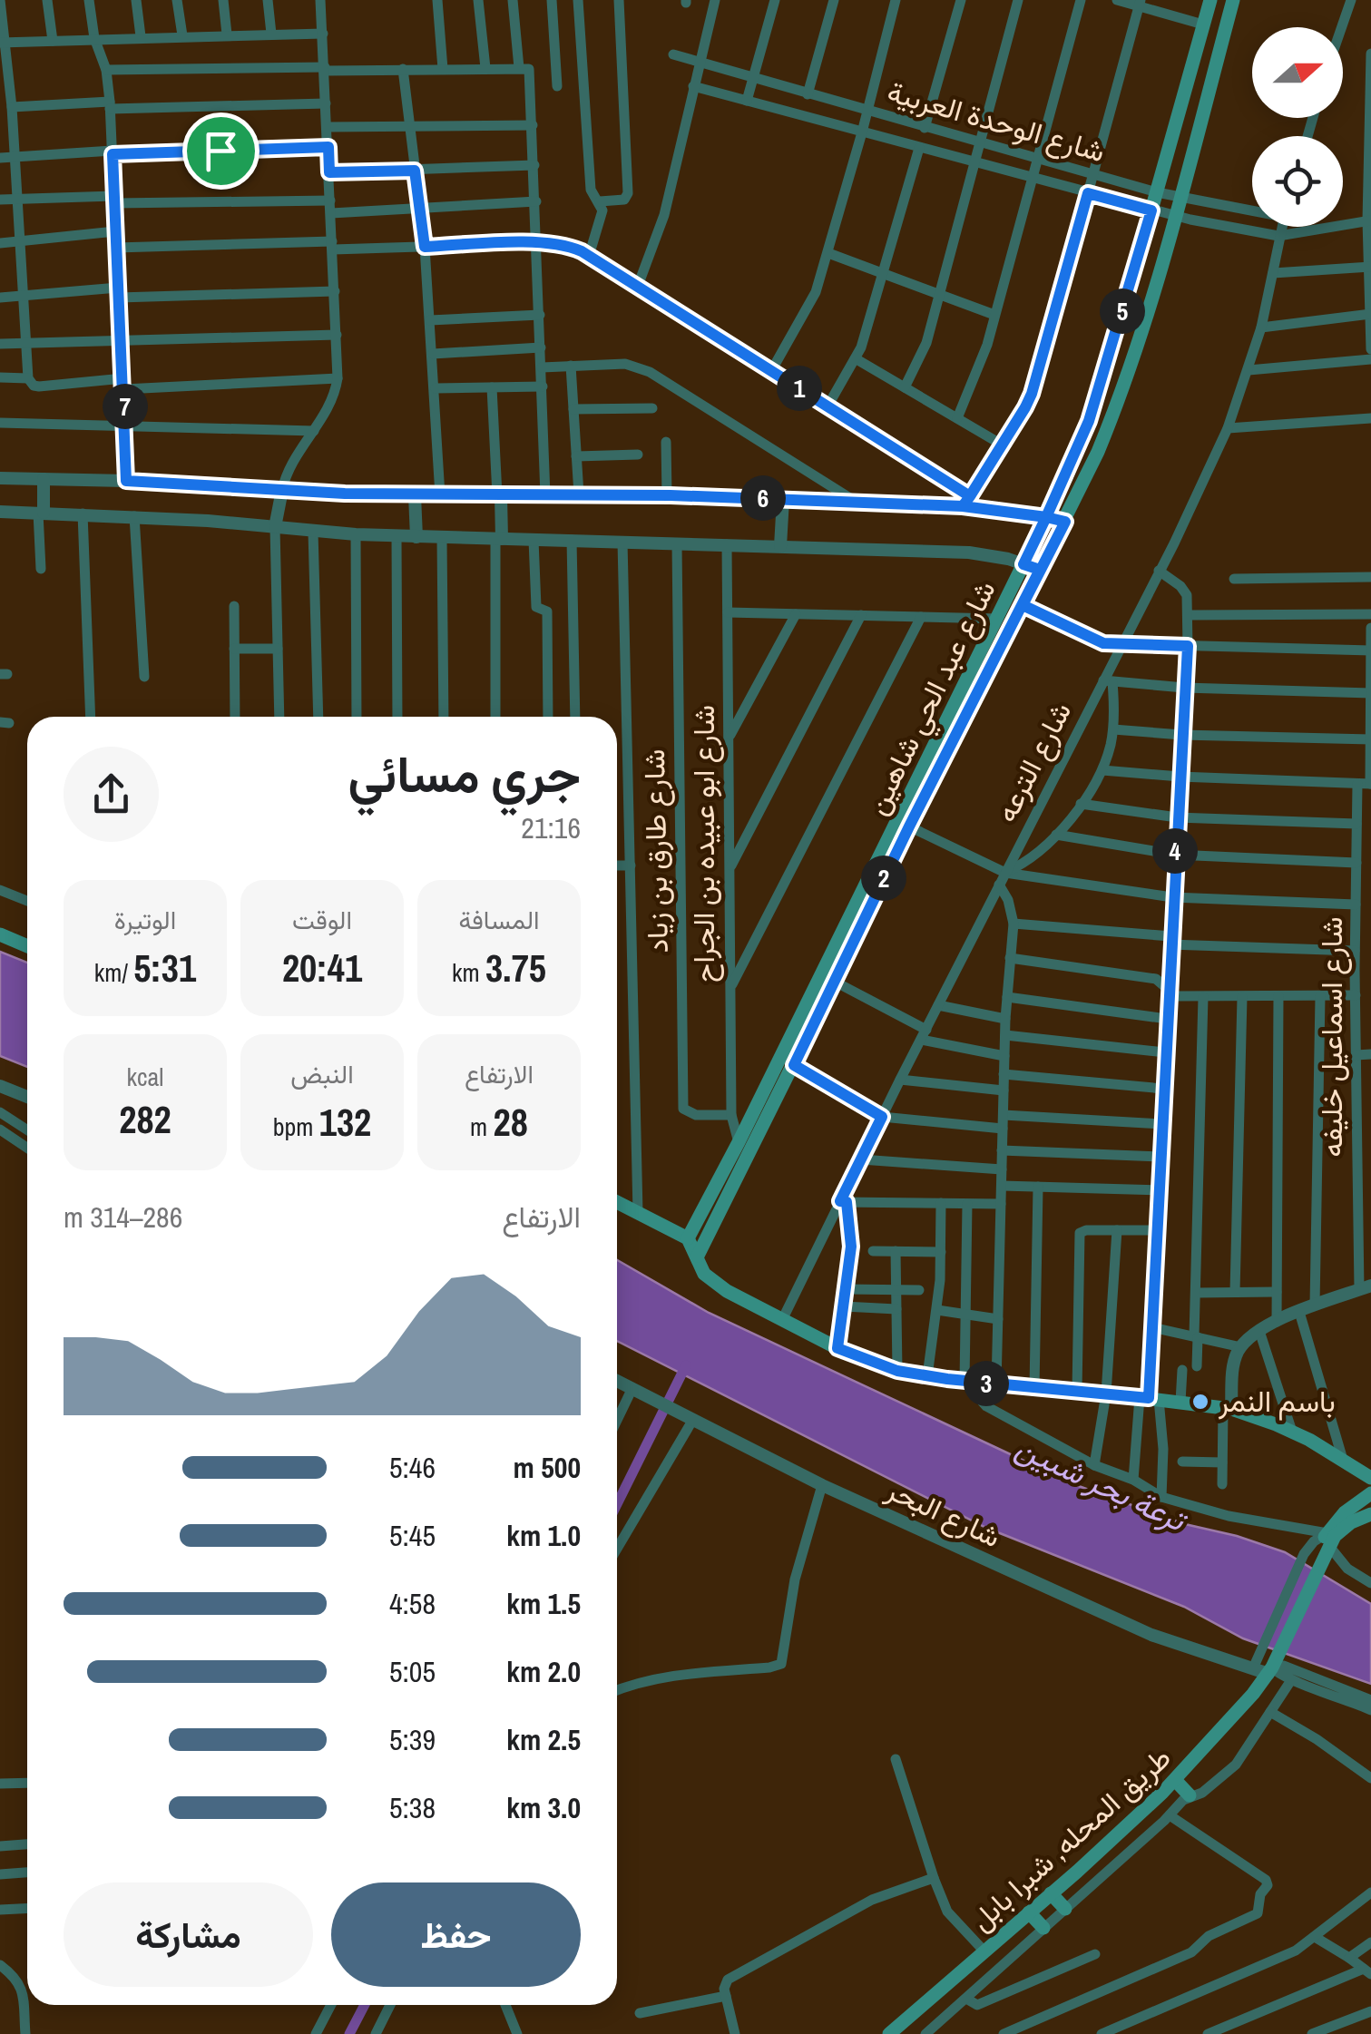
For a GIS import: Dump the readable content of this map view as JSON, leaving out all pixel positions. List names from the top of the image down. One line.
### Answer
{"streets":{"main road":["شارع عبد الحي شاهين","طريق المحله, شبرا بابل"],"street":["شارع الوحدة العربية","شارع الترعه","شارع ابو عبيده بن الجراح","شارع طارق بن زياد","شارع اسماعيل خليفه","شارع البحر"]},"crossings":[["شارع الوحدة العربية","شارع عبد الحي شاهين"],["شارع الوحدة العربية","شارع الترعه"],["شارع عبد الحي شاهين","شارع ابو عبيده بن الجراح"],["شارع ابو عبيده بن الجراح","شارع طارق بن زياد"],["شارع البحر","طريق المحله, شبرا بابل"]],"water":["ترعة بحر شبين"],"places":["باسم النمر"],"north":"right","page":{"pins":["5","1","7","6","4","2","3"],"heading":["جري مسائي","21:16"],"stats":[["المسافة","3.75 km"],["الوقت","20:41"],["الوتيرة","5:31 /km"],["الارتفاع","28 m"],["النبض","132 bpm"],["kcal","282"]],"chart":["الارتفاع","286–314 m"],"list":[{"name":"500 m","note":"5:46"},{"name":"1.0 km","note":"5:45"},{"name":"1.5 km","note":"4:58"},{"name":"2.0 km","note":"5:05"},{"name":"2.5 km","note":"5:39"},{"name":"3.0 km","note":"5:38"}],"buttons":["حفظ","مشاركة"]}}
